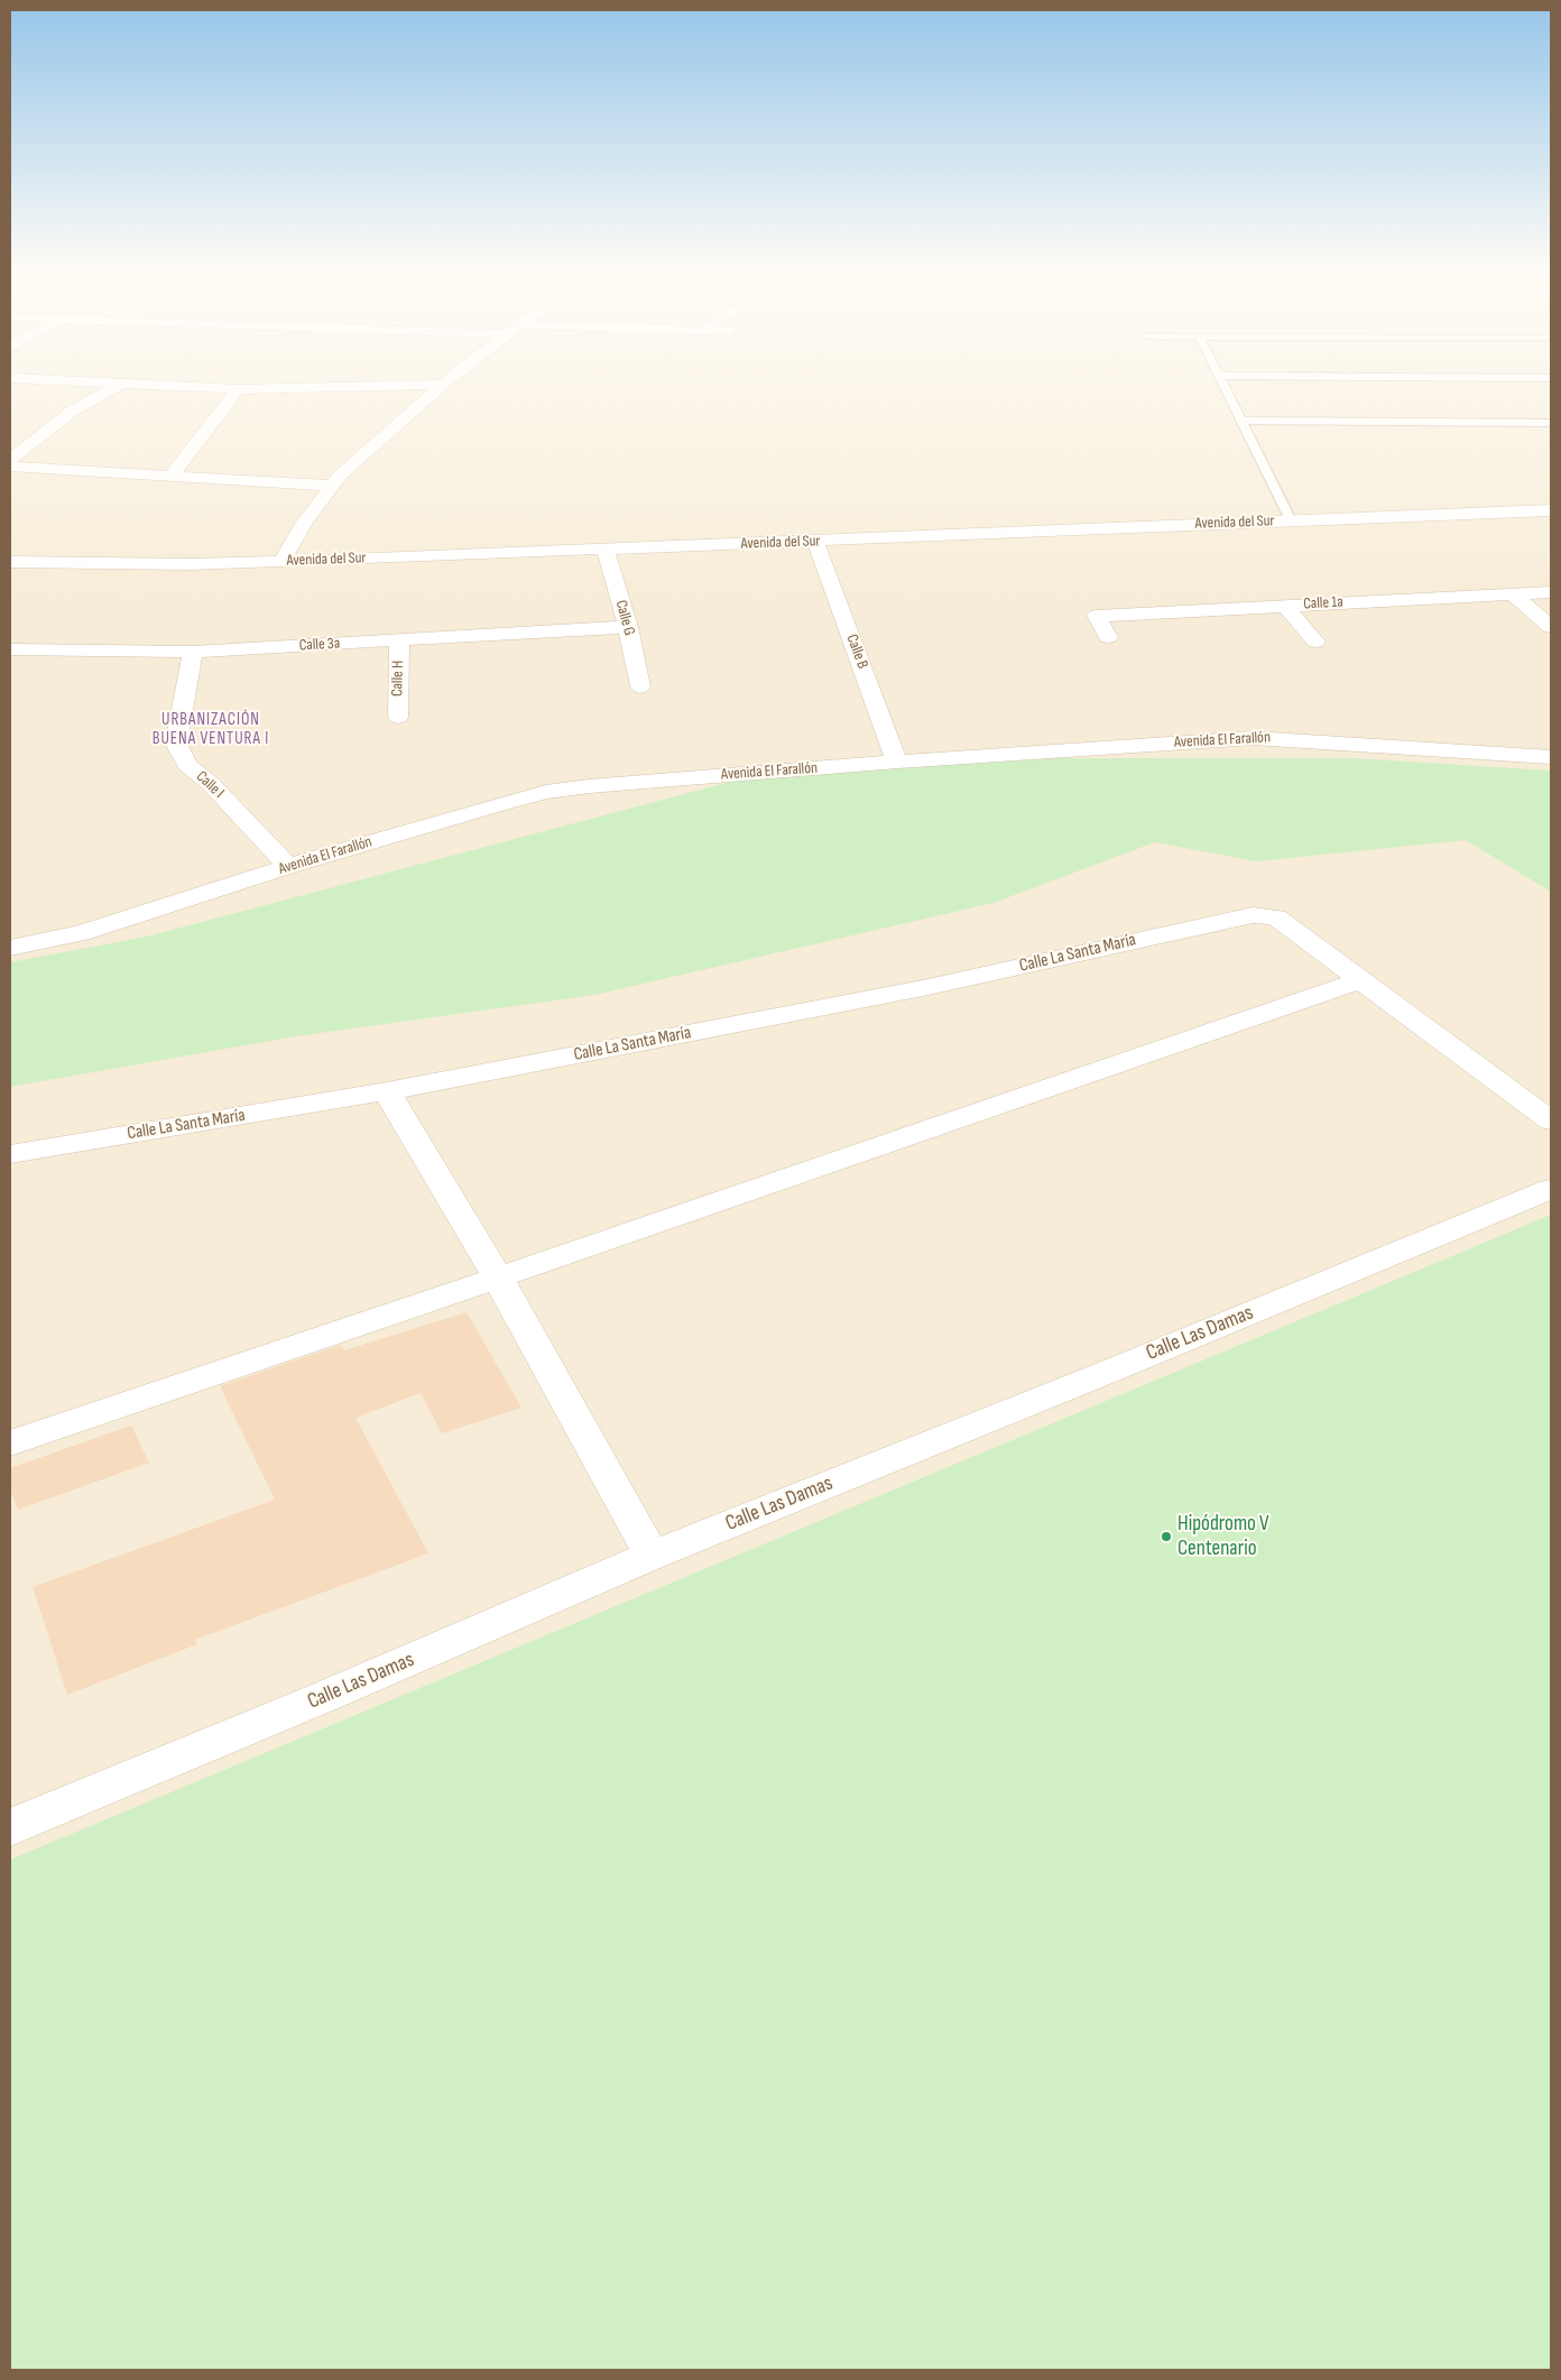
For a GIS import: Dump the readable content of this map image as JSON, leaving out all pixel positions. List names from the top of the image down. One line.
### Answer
{"streets":{"street":["Avenida del Sur","Calle 1a","Calle G","Calle 3a","Calle B","Calle H","Avenida El Farallón","Calle I","Calle La Santa María","Calle Las Damas"]},"crossings":[["Avenida del Sur","Calle G"],["Avenida del Sur","Calle B"],["Calle G","Calle 3a"],["Calle 3a","Calle H"],["Calle 3a","Calle I"],["Calle B","Avenida El Farallón"],["Avenida El Farallón","Calle I"]],"districts":["URBANIZACIÓN BUENA VENTURA I"],"places":["Hipódromo V Centenario"]}
